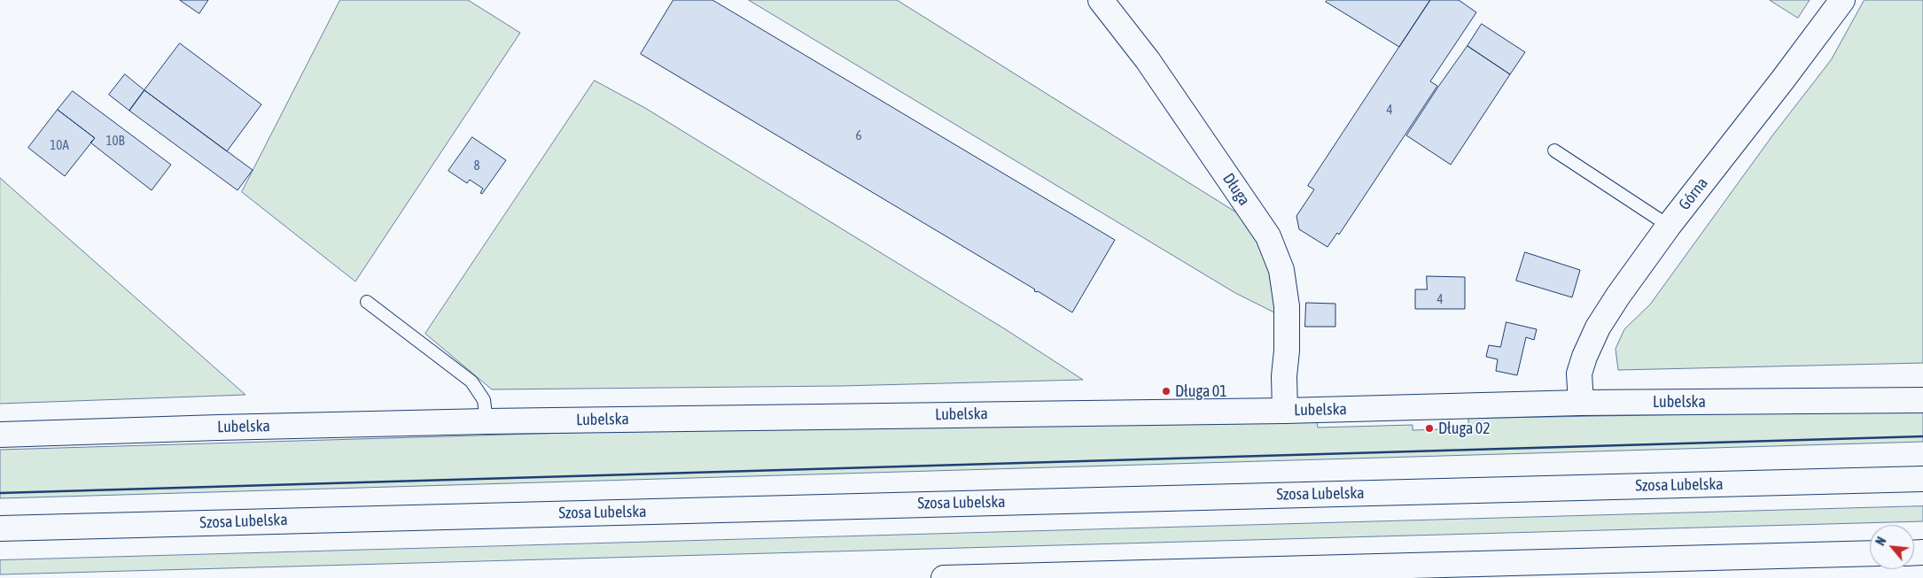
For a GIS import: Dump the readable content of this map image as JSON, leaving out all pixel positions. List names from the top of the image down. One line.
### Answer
{"streets":{"main road":["Długa","Górna","Lubelska","Szosa Lubelska"]},"crossings":[["Długa","Lubelska"],["Górna","Lubelska"]],"places":["Długa 01","Długa 02"],"house_numbers":["4","6","10B","10A","8","4"],"north":"top left"}
